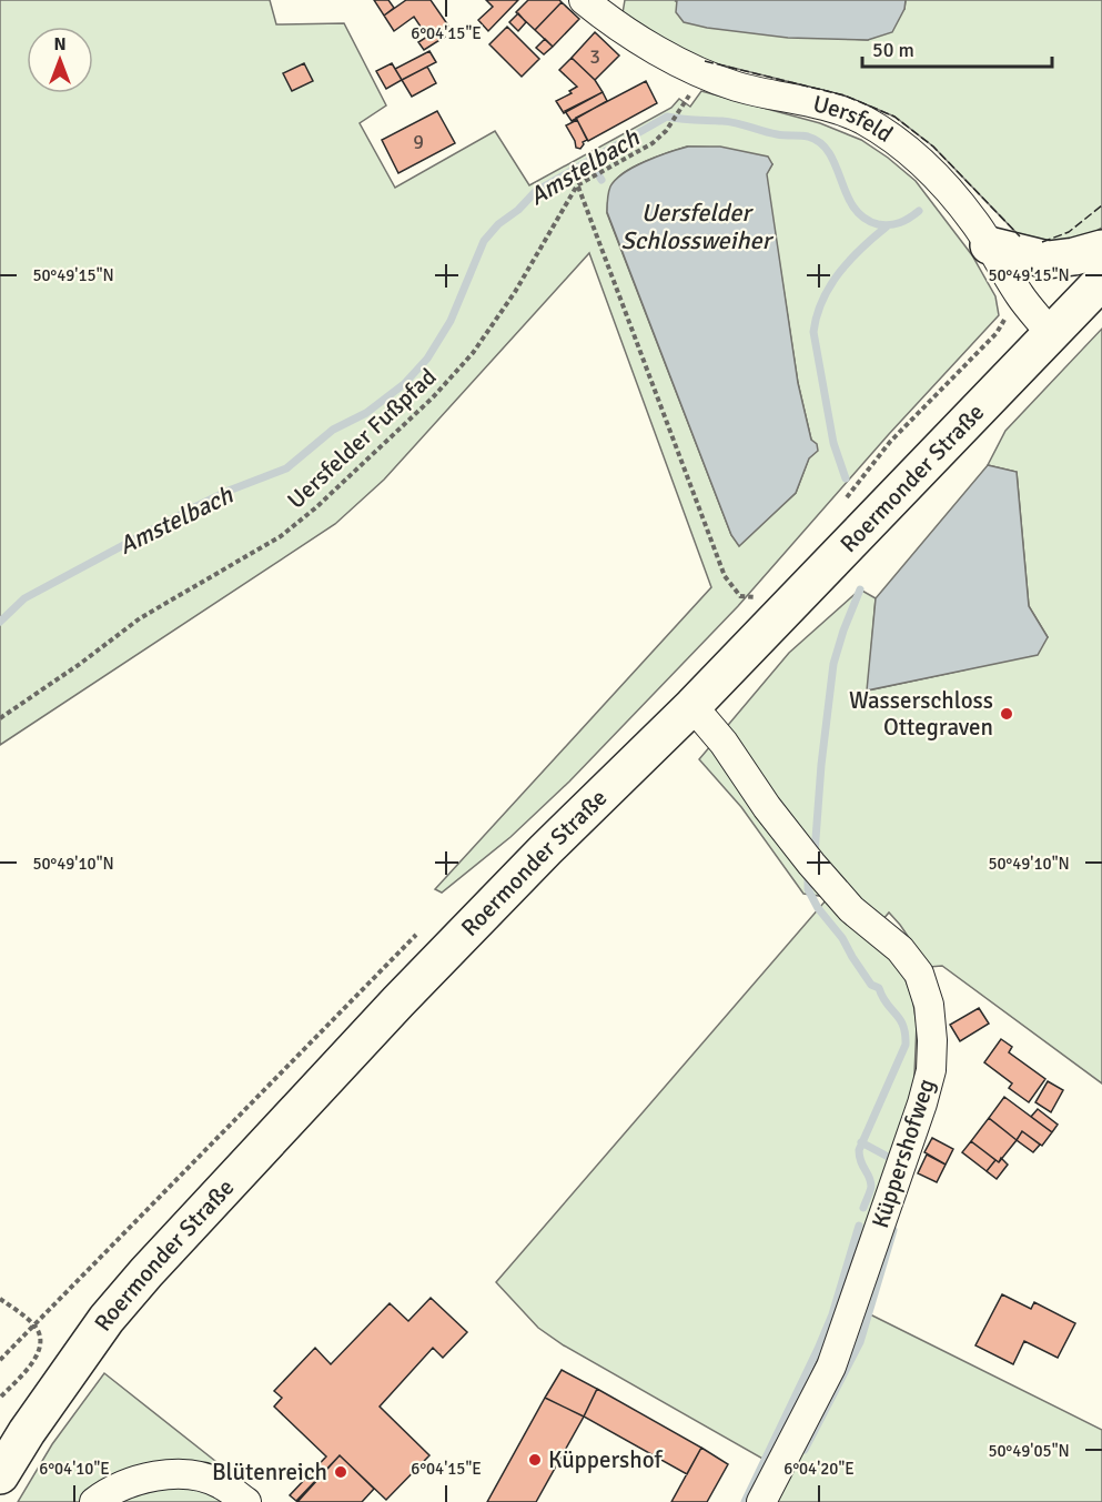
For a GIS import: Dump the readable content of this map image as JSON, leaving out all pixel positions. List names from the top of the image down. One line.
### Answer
{"streets":{"main road":["Roermonder Straße"],"street":["Uersfeld","Küppershofweg"],"path":["Uersfelder Fußpfad"]},"crossings":[["Uersfeld","Roermonder Straße"],["Roermonder Straße","Küppershofweg"]],"water":["Amstelbach","Uersfelder Schlossweiher"],"places":["Wasserschloss Ottegraven","Küppershof","Blütenreich"],"house_numbers":["3","9"],"scale_bar":"50 m","north":"top","coordinates":["6°04'15\"E","50°49'15\"N","50°49'10\"N","50°49'05\"N","6°04'10\"E","6°04'20\"E"]}
